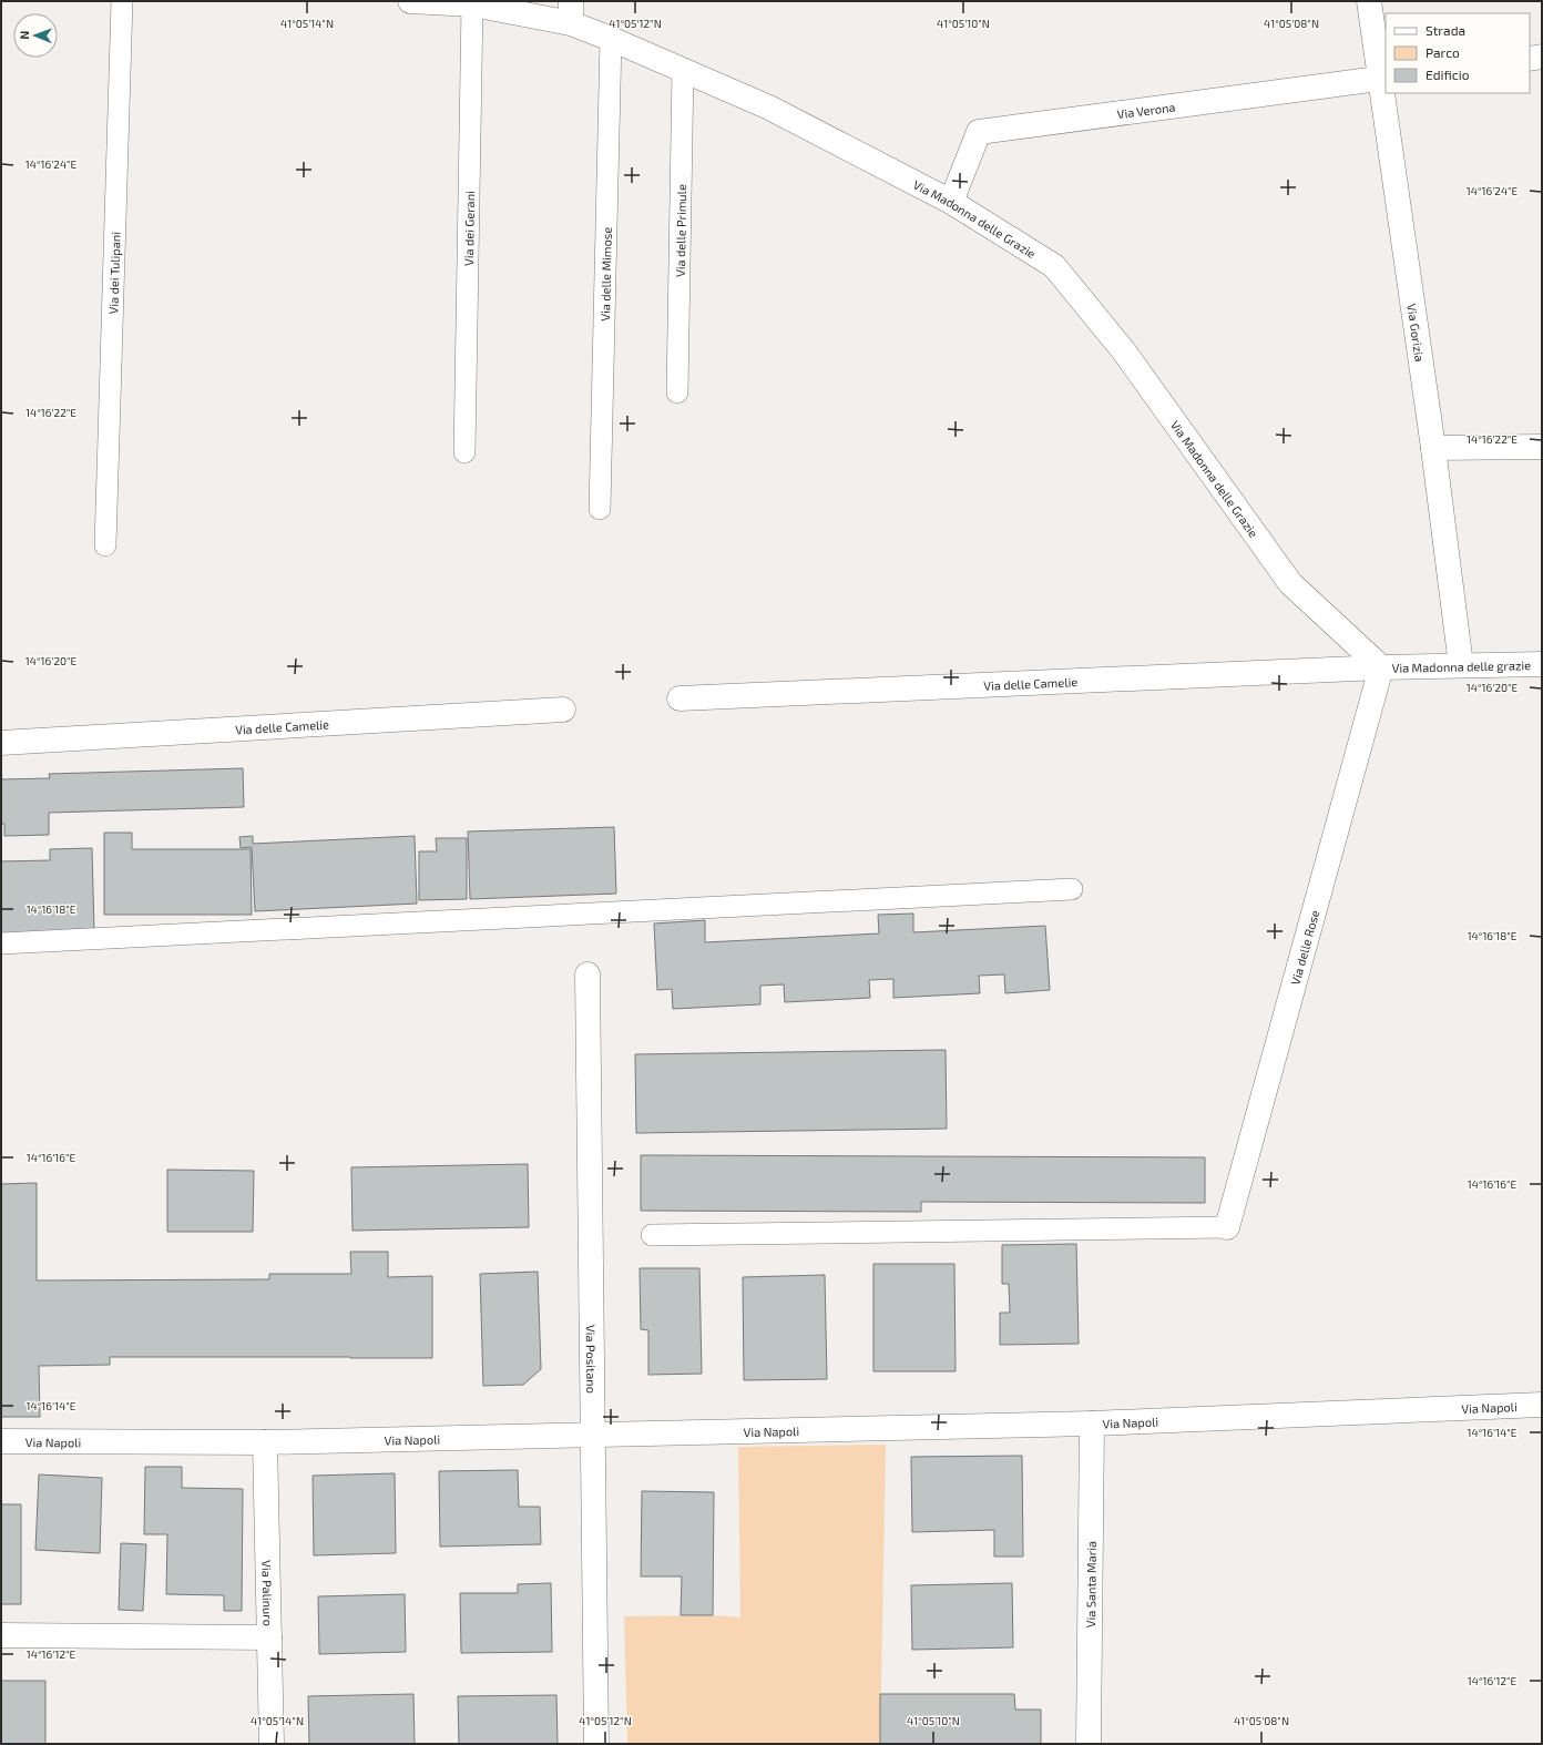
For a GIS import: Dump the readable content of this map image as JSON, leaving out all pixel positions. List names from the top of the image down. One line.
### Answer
{"streets":{"street":["Via Verona","Via Madonna delle Grazie","Via Gorizia","Via Madonna delle grazie","Via delle Camelie","Via delle Rose","Via Positano","Via Napoli","Via Santa Maria","Via Palinuro"],"lane":["Via dei Gerani","Via delle Primule","Via dei Tulipani","Via delle Mimose"]},"crossings":[["Via Verona","Via Madonna delle Grazie"],["Via Verona","Via Gorizia"],["Via Madonna delle Grazie","Via dei Gerani"],["Via Madonna delle Grazie","Via delle Primule"],["Via Madonna delle Grazie","Via delle Mimose"],["Via Madonna delle Grazie","Via Madonna delle grazie"],["Via Madonna delle Grazie","Via delle Camelie"],["Via Madonna delle Grazie","Via delle Rose"],["Via Gorizia","Via Madonna delle grazie"],["Via Madonna delle grazie","Via delle Camelie"],["Via Madonna delle grazie","Via delle Rose"],["Via delle Camelie","Via delle Rose"],["Via Positano","Via Napoli"],["Via Napoli","Via Santa Maria"],["Via Napoli","Via Palinuro"]],"legend":["Strada","Parco","Edificio"],"north":"left","coordinates":["41°05'14\"N","41°05'12\"N","41°05'10\"N","41°05'08\"N","14°16'24\"E","14°16'22\"E","14°16'20\"E","14°16'18\"E","14°16'16\"E","14°16'14\"E","14°16'12\"E"]}
